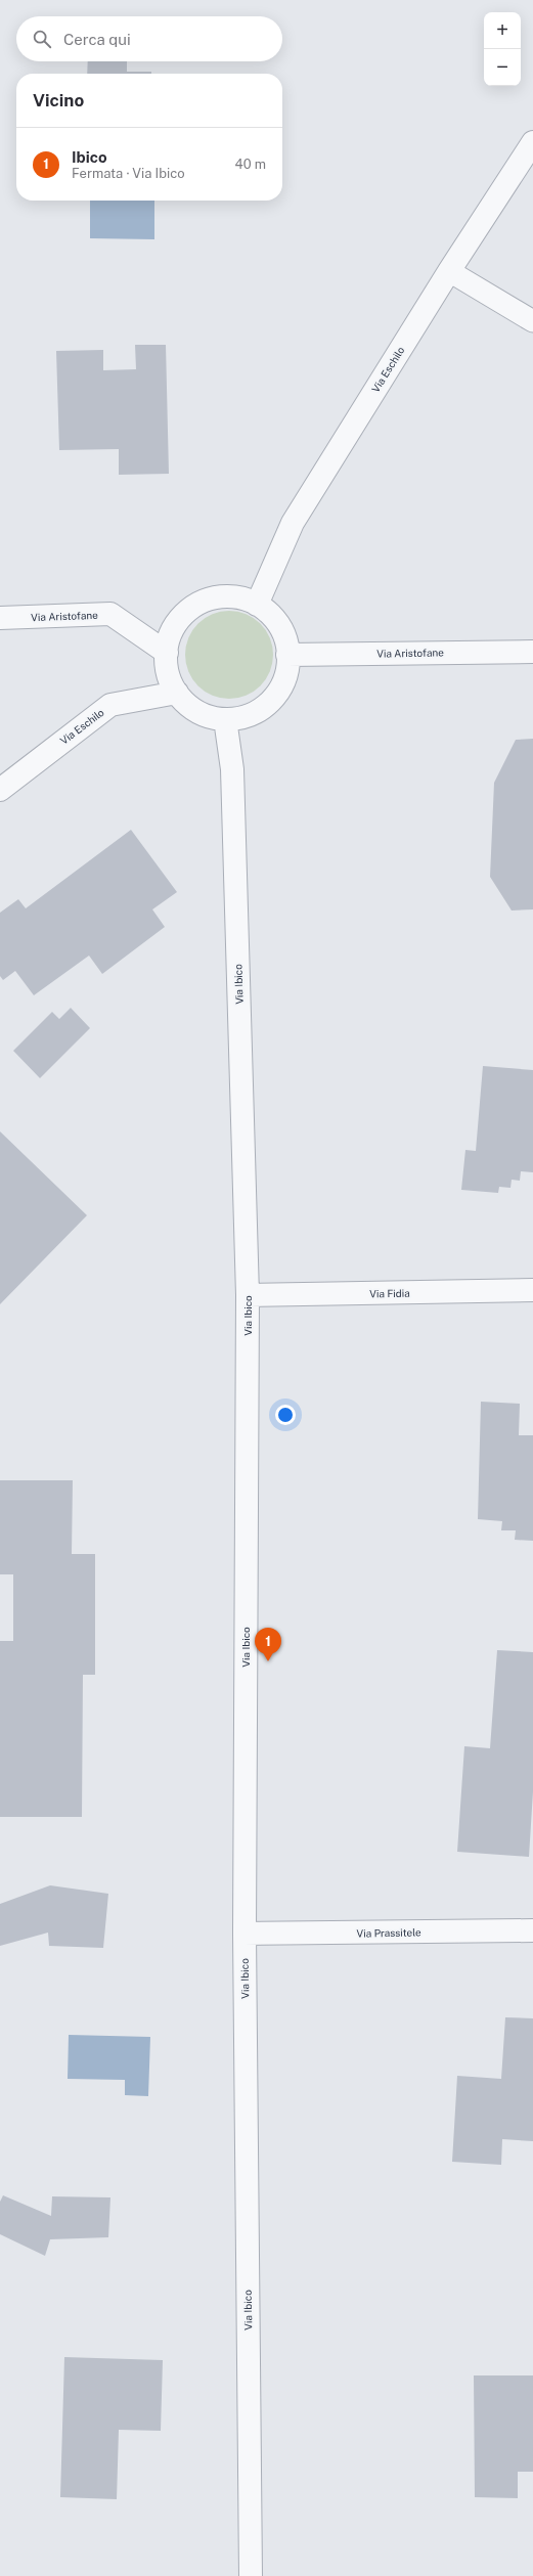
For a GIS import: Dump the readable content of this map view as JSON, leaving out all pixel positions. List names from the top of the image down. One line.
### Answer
{"streets":{"street":["Via Eschilo","Via Aristofane","Via Ibico","Via Fidia","Via Prassitele"]},"crossings":[["Via Eschilo","Via Aristofane"],["Via Eschilo","Via Ibico"],["Via Aristofane","Via Ibico"],["Via Ibico","Via Fidia"],["Via Ibico","Via Prassitele"]],"page":{"map_buttons":["+","−"],"search":"Cerca qui","heading":"Vicino","list":[{"mark":"1","name":"Ibico","note":"Fermata · Via Ibico","value":"40 m"}],"pins":"1"}}
